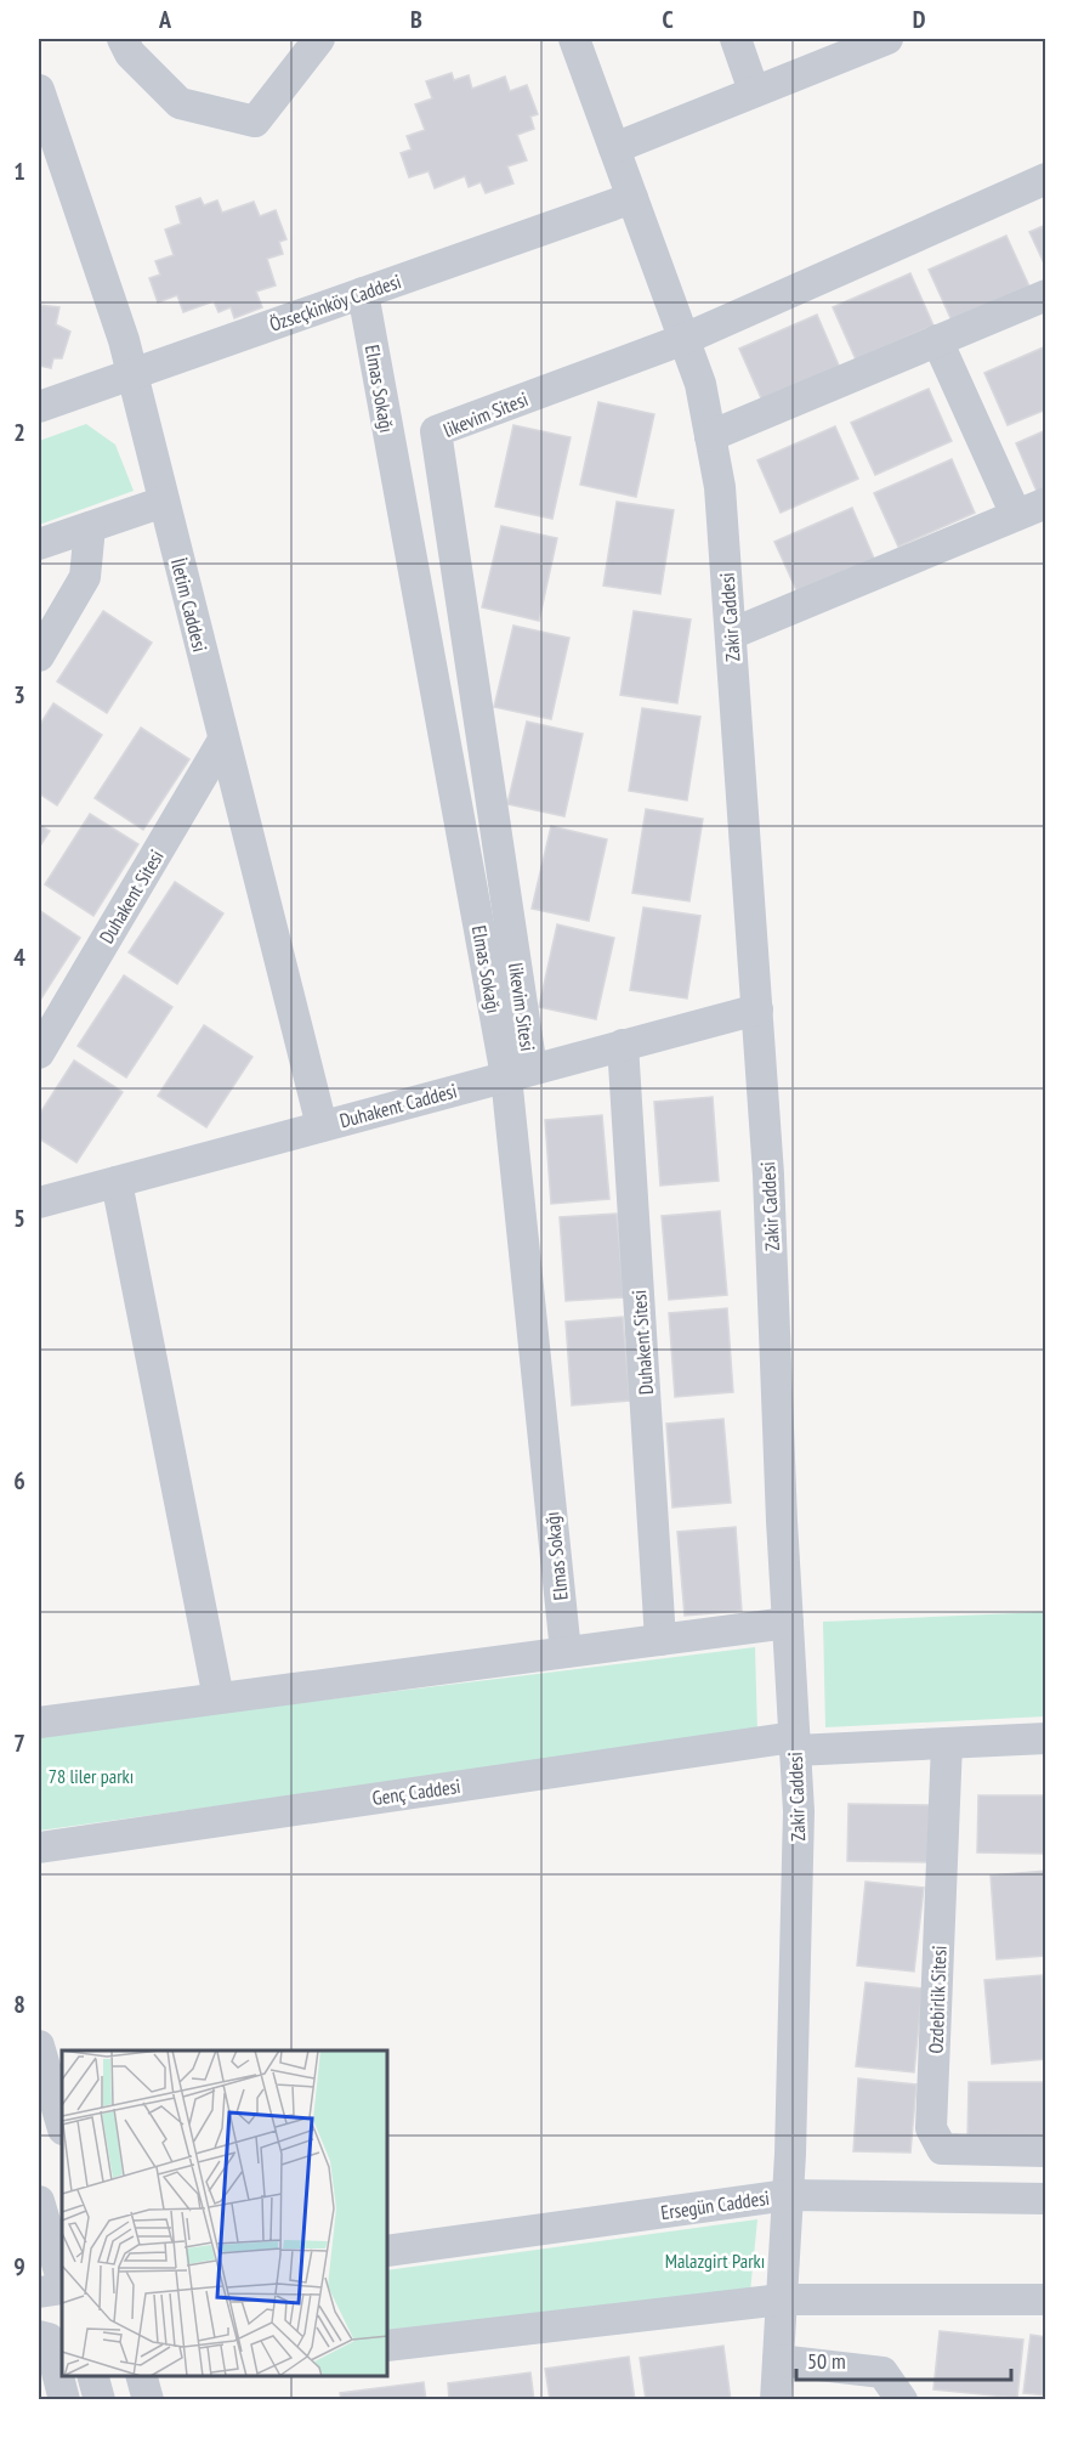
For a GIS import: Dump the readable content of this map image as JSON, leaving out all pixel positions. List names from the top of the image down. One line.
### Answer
{"streets":{"street":["Özseçkinköy Caddesi","Elmas Sokağı","likevim Sitesi","İletim Caddesi","Zakir Caddesi","Duhakent Sitesi","Duhakent Caddesi","Genç Caddesi","Ozdebirlik Sitesi","Ersegün Caddesi"]},"crossings":[["Özseçkinköy Caddesi","Elmas Sokağı"],["Özseçkinköy Caddesi","İletim Caddesi"],["Özseçkinköy Caddesi","Zakir Caddesi"],["Elmas Sokağı","likevim Sitesi"],["Elmas Sokağı","Duhakent Caddesi"],["likevim Sitesi","Zakir Caddesi"],["likevim Sitesi","Duhakent Caddesi"],["İletim Caddesi","Duhakent Sitesi"],["İletim Caddesi","Duhakent Caddesi"],["Zakir Caddesi","Duhakent Caddesi"],["Zakir Caddesi","Genç Caddesi"],["Zakir Caddesi","Ersegün Caddesi"],["Duhakent Sitesi","Duhakent Caddesi"],["Genç Caddesi","Ozdebirlik Sitesi"]],"parks":["78 liler parkı","Malazgirt Parkı"],"scale_bar":"50 m","grid":{"columns":["A","B","C","D"],"rows":["1","2","3","4","5","6","7","8","9"]}}
